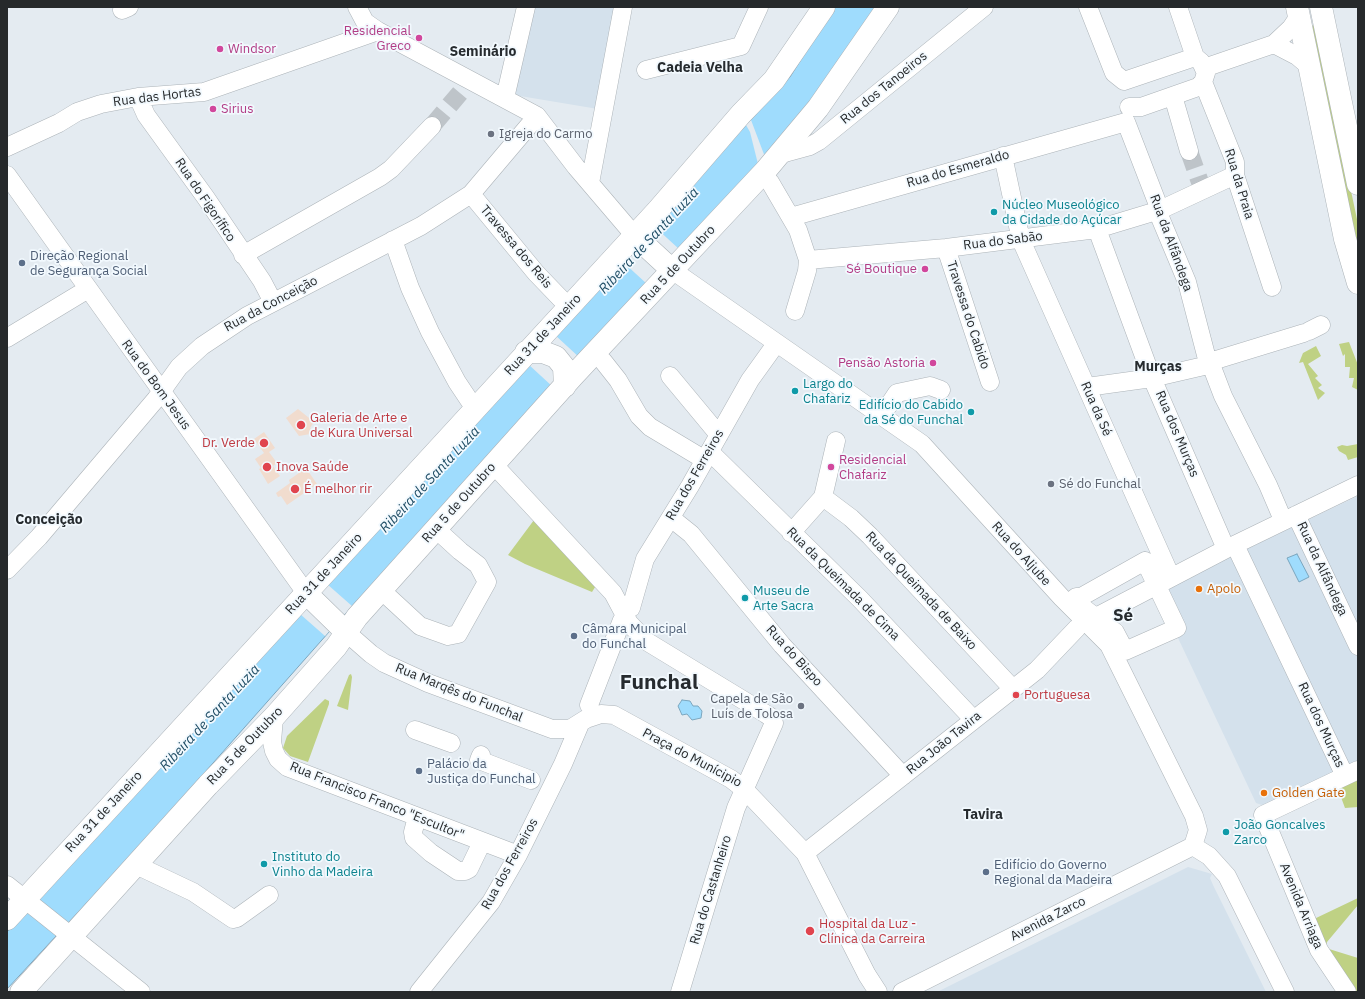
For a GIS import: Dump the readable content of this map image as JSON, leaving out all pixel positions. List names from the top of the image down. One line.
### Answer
{"streets":{"main road":["Rua 5 de Outubro","Rua 31 de Janeiro"],"street":["Rua dos Tanoeiros","Rua das Hortas","Rua do Esmeraldo","Rua da Praia","Rua do Figorífico","Rua do Sabão","Rua da Alfândega","Travessa dos Reis","Rua da Conceição","Travessa do Cabido","Rua do Bom Jesus","Rua da Sé","Rua dos Murças","Rua dos Ferreiros","Rua do Aljube","Rua da Queimada de Cima","Rua da Queimada de Baixo","Rua do Bispo","Rua Marqês do Funchal","Rua João Tavira","Praça do Munícipio","Rua Francisco Franco \"Escultor\"","Rua do Castanheiro","Avenida Arriaga","Avenida Zarco"]},"crossings":[["Rua dos Tanoeiros","Rua 5 de Outubro"],["Rua das Hortas","Rua do Figorífico"],["Rua do Esmeraldo","Rua da Praia"],["Rua do Esmeraldo","Rua da Alfândega"],["Rua do Esmeraldo","Rua da Sé"],["Rua da Praia","Rua do Sabão"],["Rua do Figorífico","Rua da Conceição"],["Rua do Sabão","Rua da Alfândega"],["Rua do Sabão","Travessa do Cabido"],["Rua do Sabão","Rua da Sé"],["Rua do Sabão","Rua dos Murças"],["Travessa dos Reis","Rua da Conceição"],["Rua 5 de Outubro","Rua do Aljube"],["Rua 5 de Outubro","Rua Marqês do Funchal"],["Rua 5 de Outubro","Praça do Munícipio"],["Rua 5 de Outubro","Rua Francisco Franco \"Escultor\""],["Rua da Conceição","Rua do Bom Jesus"],["Rua 31 de Janeiro","Rua do Bom Jesus"],["Rua dos Murças","Avenida Arriaga"],["Rua dos Ferreiros","Rua da Queimada de Cima"],["Rua dos Ferreiros","Rua do Bispo"],["Rua dos Ferreiros","Rua Marqês do Funchal"],["Rua dos Ferreiros","Praça do Munícipio"],["Rua dos Ferreiros","Rua Francisco Franco \"Escultor\""],["Rua do Aljube","Avenida Zarco"],["Rua da Queimada de Cima","Rua João Tavira"],["Rua da Queimada de Baixo","Rua João Tavira"],["Rua do Bispo","Rua João Tavira"],["Rua Marqês do Funchal","Praça do Munícipio"],["Praça do Munícipio","Rua do Castanheiro"]],"districts":["Seminário","Cadeia Velha","Murças","Conceição","Sé","Funchal","Tavira"],"water":["Ribeira de Santa Luzia"],"places":["Residencial Greco","Windsor","Sirius","Igreja do Carmo","Núcleo Museológico da Cidade do Açúcar","Direção Regional de Segurança Social","Sé Boutique","Pensão Astoria","Largo do Chafariz","Edifício do Cabido da Sé do Funchal","Galeria de Arte e de Kura Universal","Dr. Verde","Inova Saúde","Residencial Chafariz","Sé do Funchal","É melhor rir","Apolo","Museu de Arte Sacra","Câmara Municipal do Funchal","Portuguesa","Capela de São Luís de Tolosa","Palácio da Justiça do Funchal","Golden Gate","João Goncalves Zarco","Instituto do Vinho da Madeira","Edifício do Governo Regional da Madeira","Hospital da Luz - Clínica da Carreira"]}
